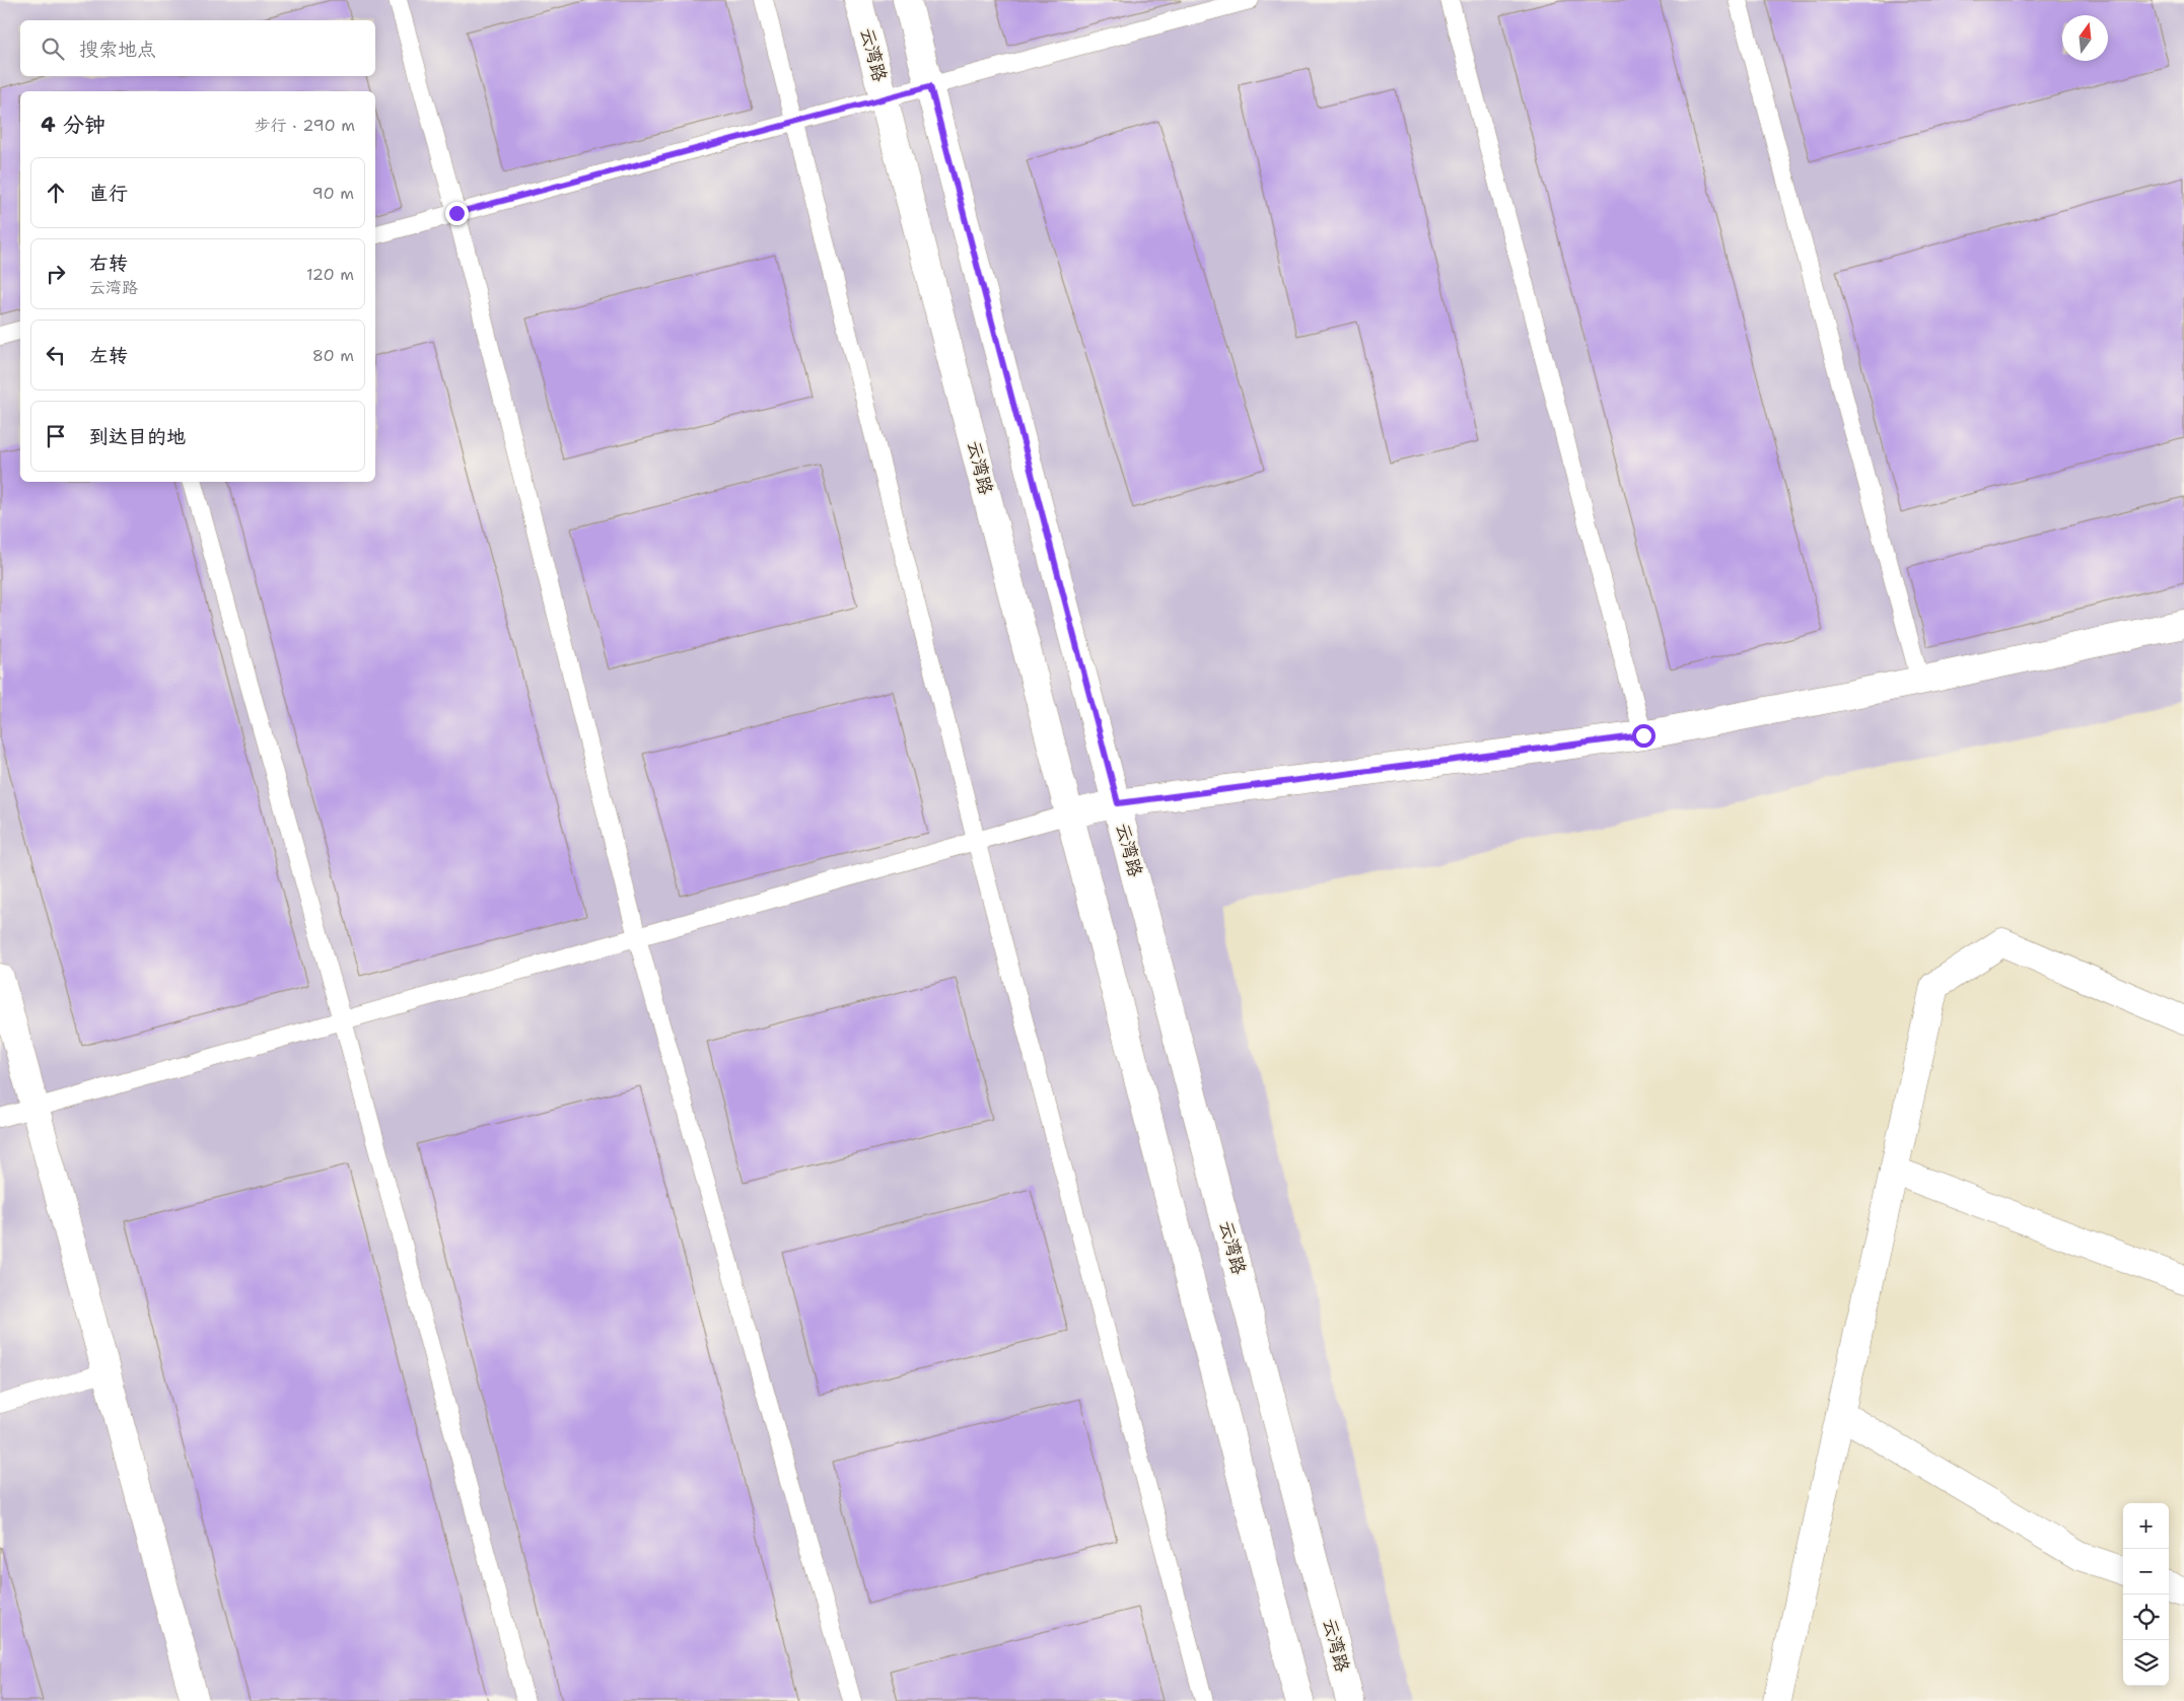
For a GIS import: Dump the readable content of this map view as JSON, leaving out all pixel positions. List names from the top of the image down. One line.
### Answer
{"streets":{"street":["云湾路"]},"north":"top","page":{"search":"搜索地点","heading":["4 分钟","步行 · 290 m"],"list":[["直行","90 m"],["右转","云湾路","120 m"],["左转","80 m"],"到达目的地"],"map_buttons":["+","−"]}}
